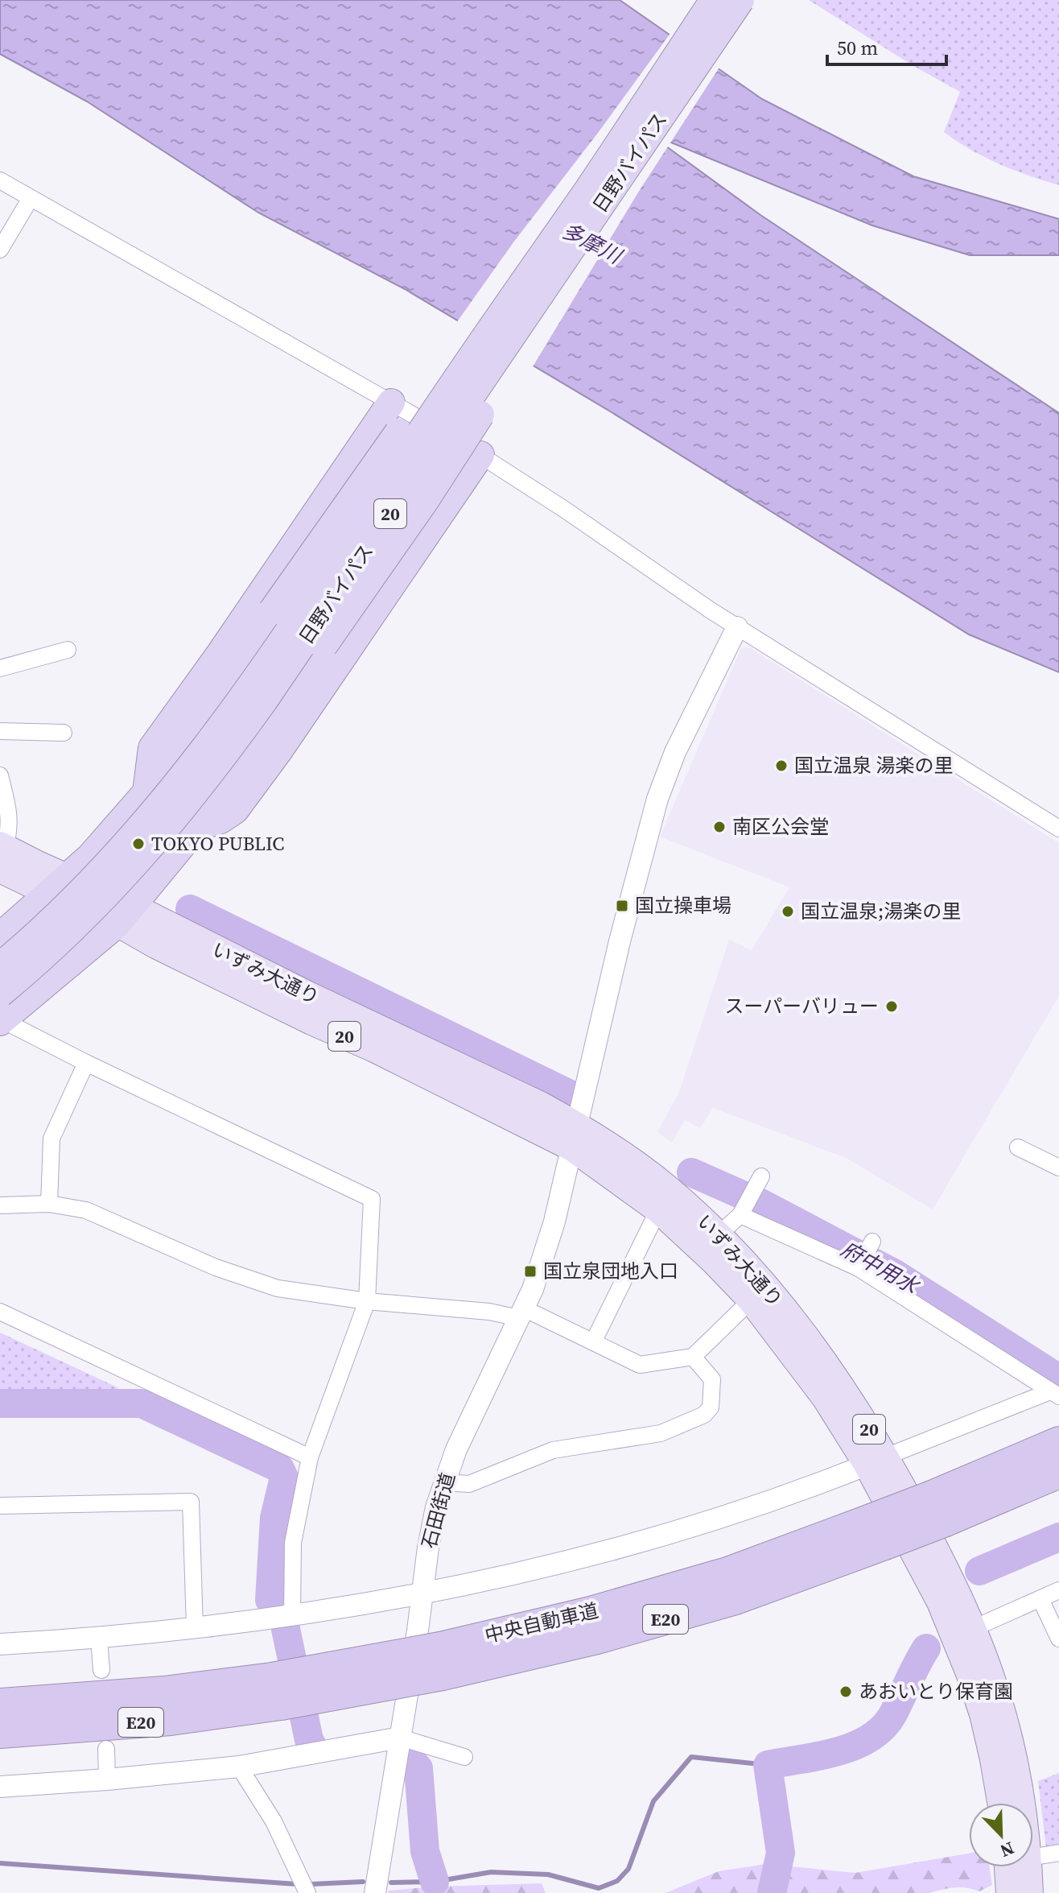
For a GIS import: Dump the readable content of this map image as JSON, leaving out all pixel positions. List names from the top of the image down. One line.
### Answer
{"streets":{"highway":["日野バイパス","20","E20","中央自動車道"],"main road":["いずみ大通り"],"street":["石田街道"]},"crossings":[["20","いずみ大通り"],["いずみ大通り","石田街道"]],"water":["多摩川","府中用水"],"places":{"other":["国立温泉 湯楽の里","南区公会堂","TOKYO PUBLIC","国立温泉;湯楽の里","スーパーバリュー","あおいとり保育園"],"transit":["国立操車場","国立泉団地入口"]},"scale_bar":"50 m","north":"bottom right"}
